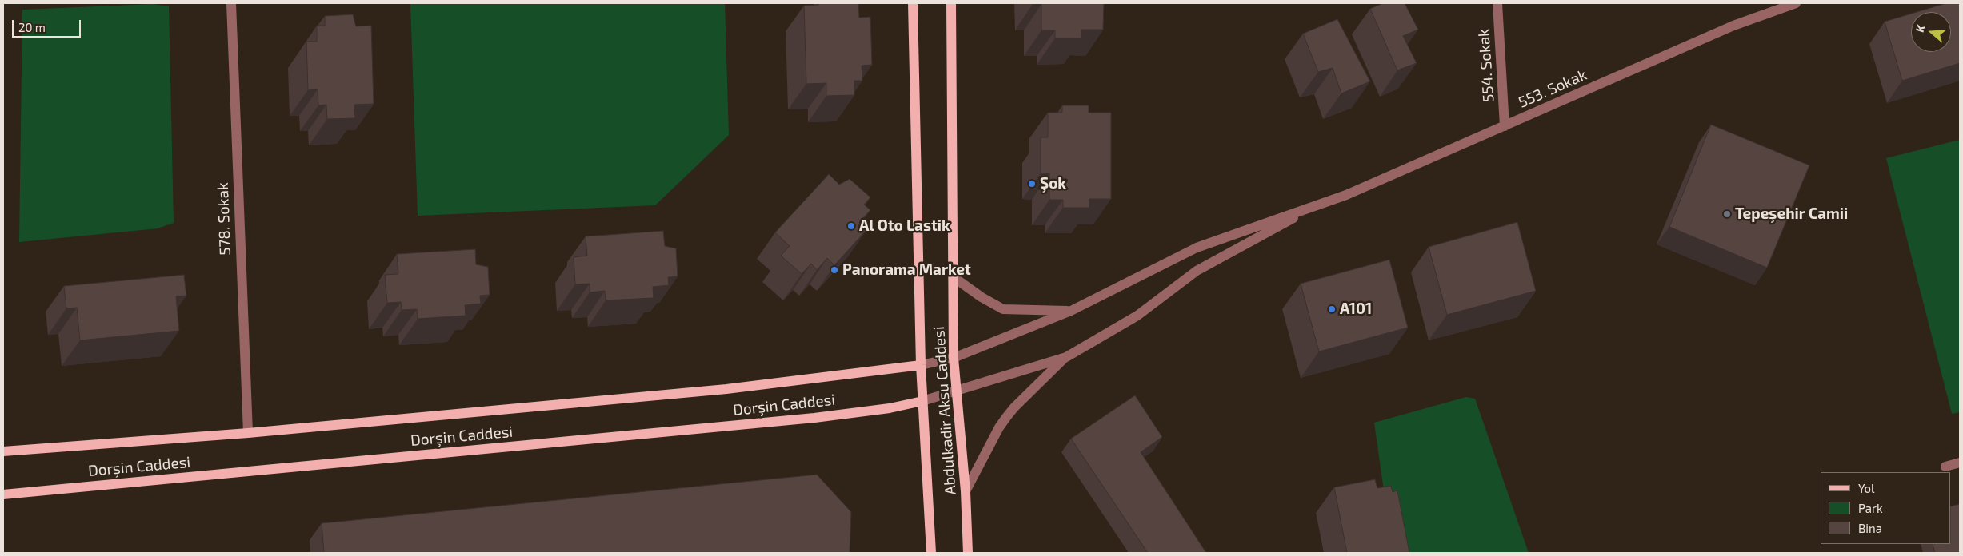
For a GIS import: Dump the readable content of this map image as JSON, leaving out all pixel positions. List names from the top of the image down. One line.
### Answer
{"streets":{"main road":["Dorşin Caddesi","Abdulkadir Aksu Caddesi"],"street":["554. Sokak","553. Sokak","578. Sokak"]},"crossings":[["554. Sokak","553. Sokak"],["578. Sokak","Dorşin Caddesi"],["Dorşin Caddesi","Abdulkadir Aksu Caddesi"]],"places":["Şok","Tepeşehir Camii","Al Oto Lastik","Panorama Market","A101"],"legend":["Yol","Park","Bina"],"scale_bar":"20 m","north":"left"}
